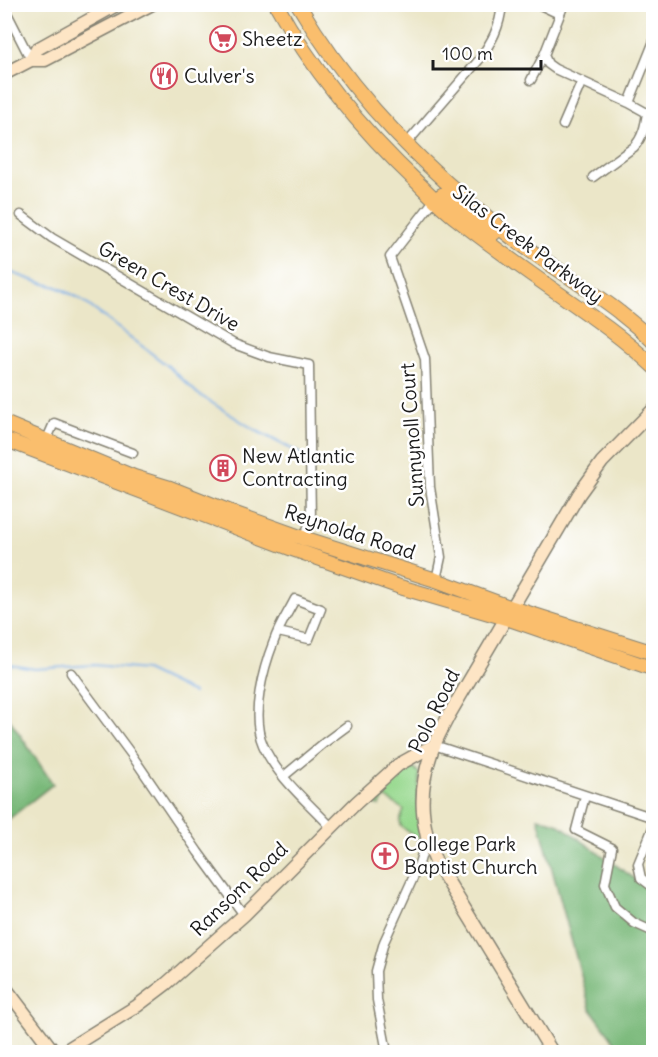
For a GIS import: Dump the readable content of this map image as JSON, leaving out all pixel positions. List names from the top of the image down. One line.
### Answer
{"streets":{"main road":["Silas Creek Parkway","Reynolda Road","Polo Road","Ransom Road"],"street":["Green Crest Drive","Sunnynoll Court"]},"crossings":[["Silas Creek Parkway","Sunnynoll Court"],["Green Crest Drive","Reynolda Road"],["Sunnynoll Court","Reynolda Road"],["Reynolda Road","Polo Road"],["Polo Road","Ransom Road"]],"places":{"supermarket":["Sheetz"],"restaurant":["Culver's"],"building":["New Atlantic Contracting"],"church":["College Park Baptist Church"]},"scale_bar":"100 m"}
